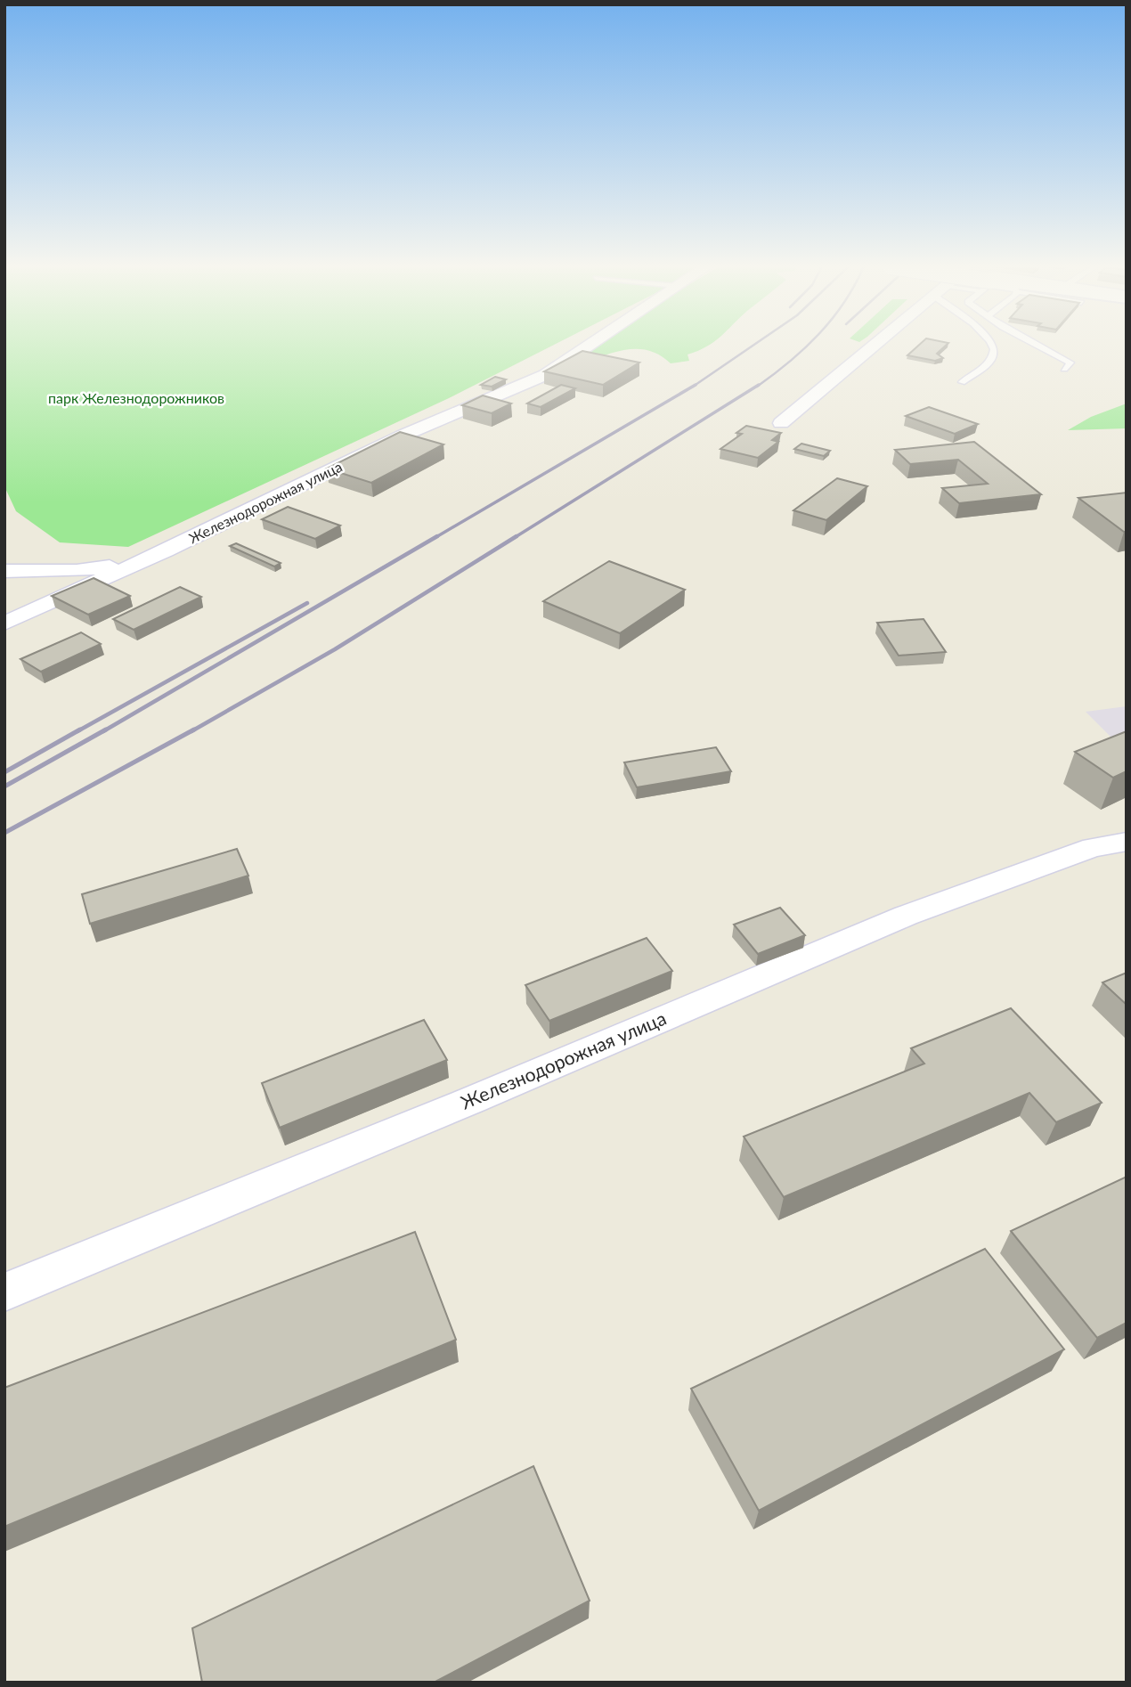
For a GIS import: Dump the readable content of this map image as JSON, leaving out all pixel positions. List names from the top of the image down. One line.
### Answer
{"streets":{"street":["Железнодорожная улица"]},"parks":["парк Железнодорожников"]}
